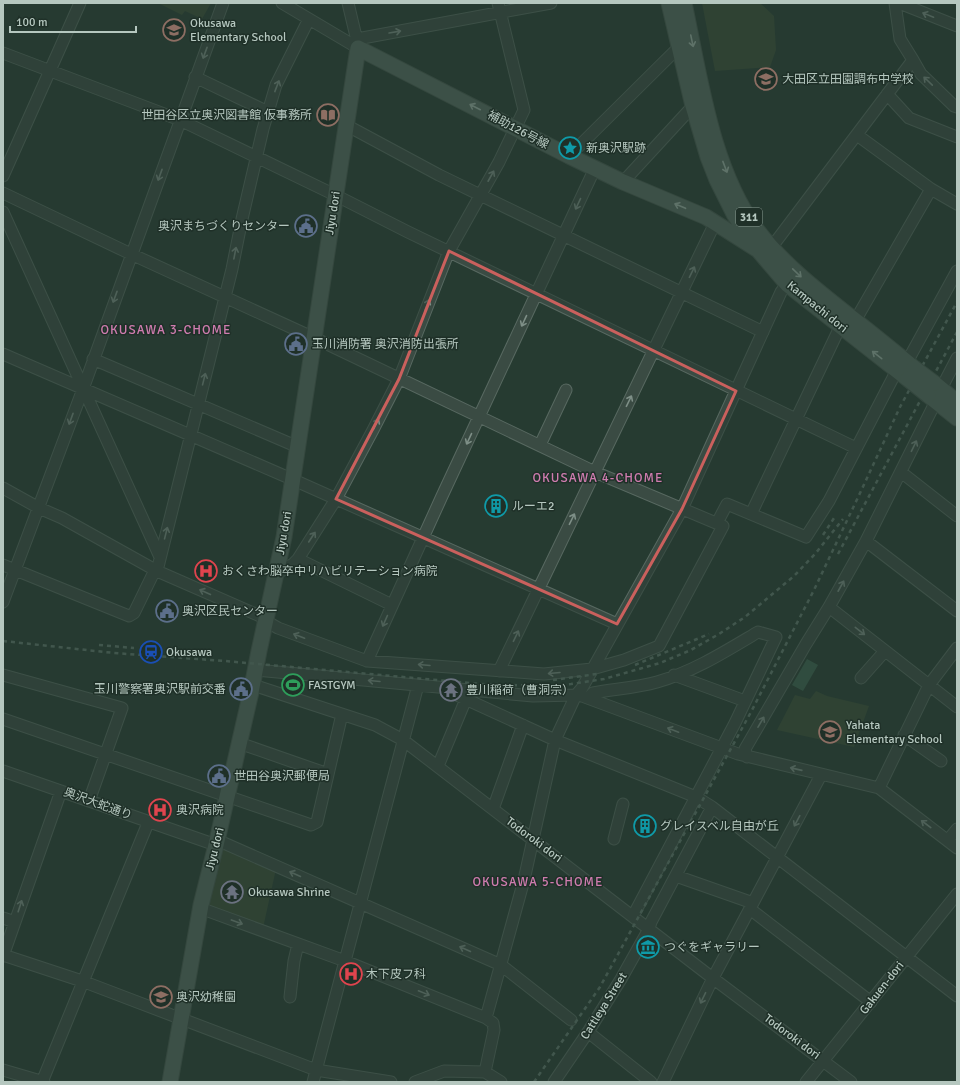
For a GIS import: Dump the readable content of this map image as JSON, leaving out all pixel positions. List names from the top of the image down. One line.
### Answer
{"streets":{"main road":["補助126号線","Jiyu dori","311","Kampachi dori"],"street":["奥沢大蛇通り","Todoroki dori","Gakuen-dori","Cattleya Street"]},"crossings":[["補助126号線","Jiyu dori"],["補助126号線","Kampachi dori"],["Jiyu dori","奥沢大蛇通り"],["Jiyu dori","Todoroki dori"],["Todoroki dori","Gakuen-dori"],["Todoroki dori","Cattleya Street"]],"districts":["OKUSAWA 3-CHOME","OKUSAWA 4-CHOME","OKUSAWA 5-CHOME"],"places":{"school or university":["Okusawa Elementary School","大田区立田園調布中学校","Yahata Elementary School","奥沢幼稚園"],"library":["世田谷区立奥沢図書館 仮事務所"],"place":["新奥沢駅跡"],"public building":["奥沢まちづくりセンター","玉川消防署 奥沢消防出張所","奥沢区民センター","玉川警察署奥沢駅前交番","世田谷奥沢郵便局"],"building":["ルーエ2","グレイスベル自由が丘"],"hospital":["おくさわ脳卒中リハビリテーション病院","奥沢病院","木下皮フ科"],"station":["Okusawa"],"sports":["FASTGYM"],"temple":["豊川稲荷（曹洞宗）","Okusawa Shrine"],"museum":["つぐをギャラリー"]},"scale_bar":"100 m"}
